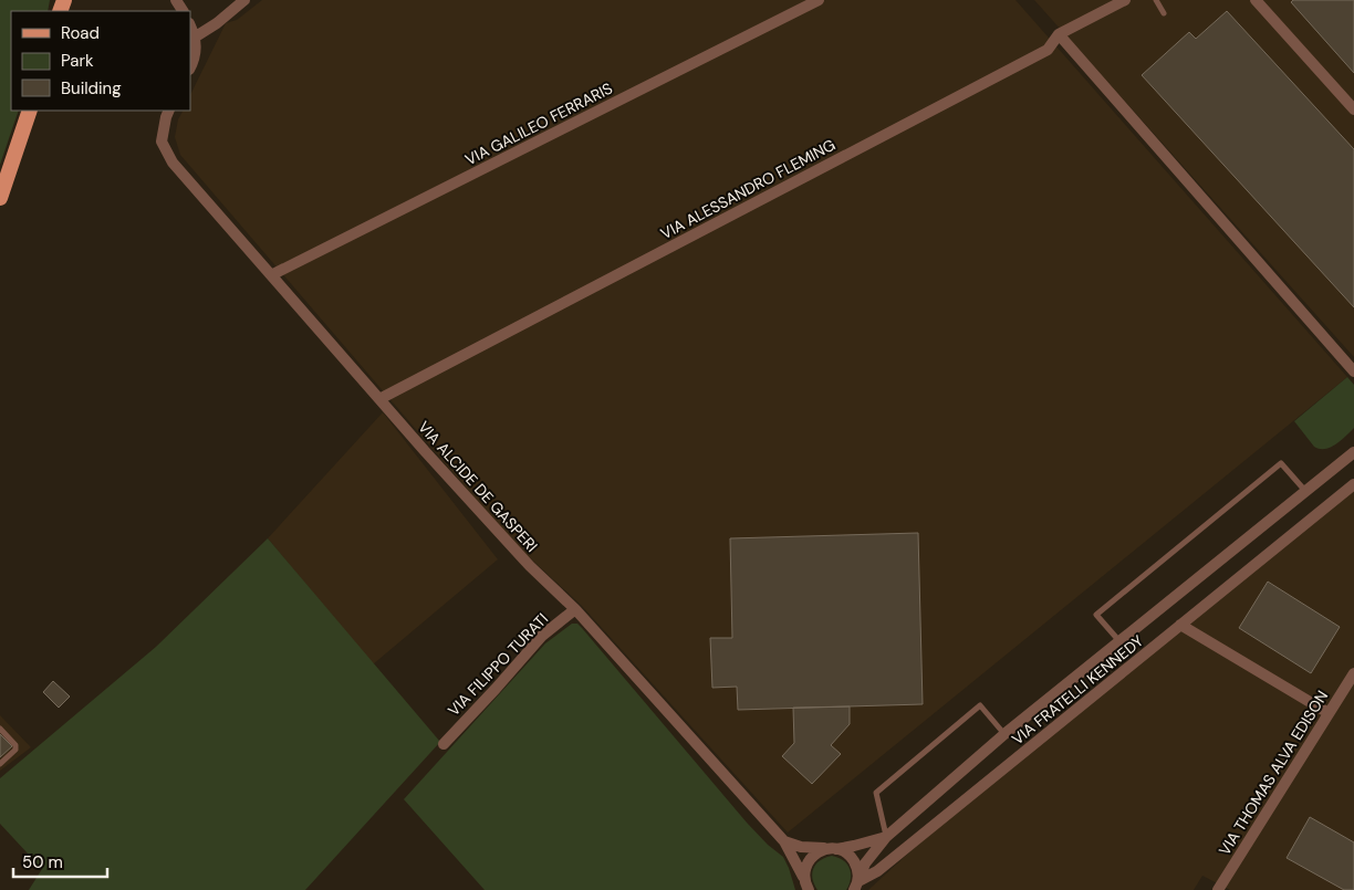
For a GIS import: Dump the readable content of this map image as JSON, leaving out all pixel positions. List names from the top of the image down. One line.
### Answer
{"streets":{"street":["VIA GALILEO FERRARIS","VIA ALESSANDRO FLEMING","VIA ALCIDE DE GASPERI","VIA FILIPPO TURATI","VIA FRATELLI KENNEDY","VIA THOMAS ALVA EDISON"]},"crossings":[["VIA GALILEO FERRARIS","VIA ALCIDE DE GASPERI"],["VIA ALESSANDRO FLEMING","VIA ALCIDE DE GASPERI"],["VIA ALCIDE DE GASPERI","VIA FILIPPO TURATI"]],"legend":["Road","Park","Building"],"scale_bar":"50 m"}
